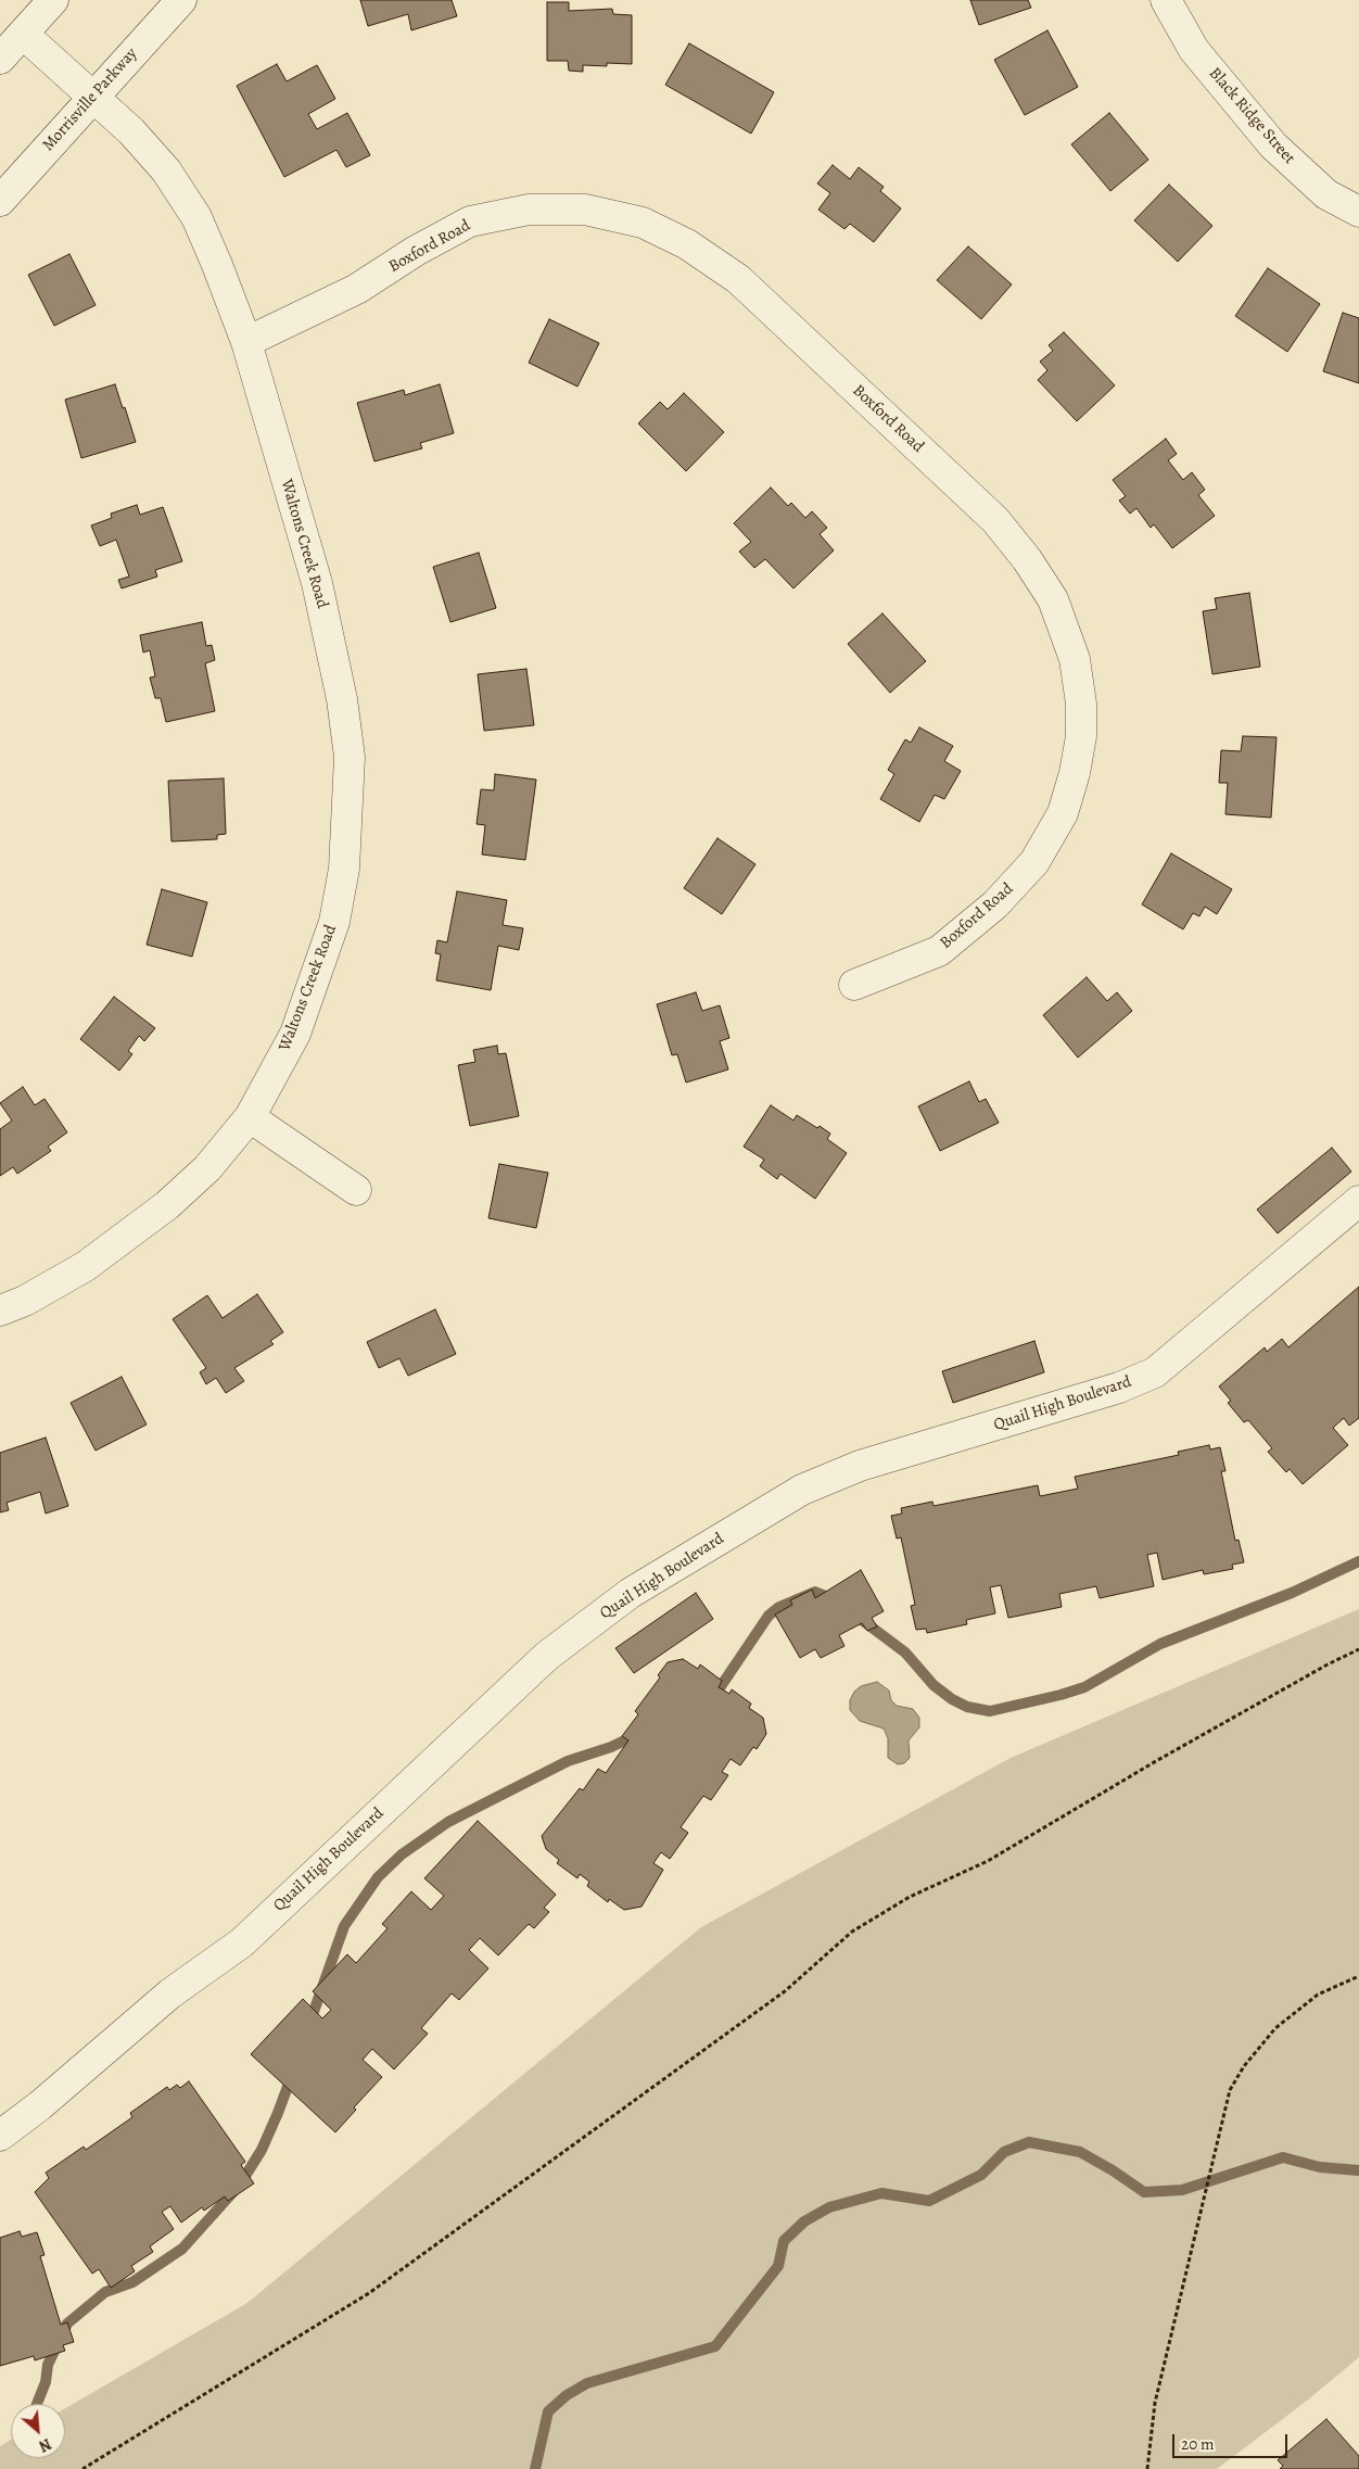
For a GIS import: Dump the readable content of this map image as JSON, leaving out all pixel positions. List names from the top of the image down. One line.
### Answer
{"streets":{"street":["Morrisville Parkway","Black Ridge Street","Boxford Road","Waltons Creek Road","Quail High Boulevard"]},"crossings":[["Morrisville Parkway","Waltons Creek Road"],["Boxford Road","Waltons Creek Road"]],"scale_bar":"20 m","north":"bottom right"}
